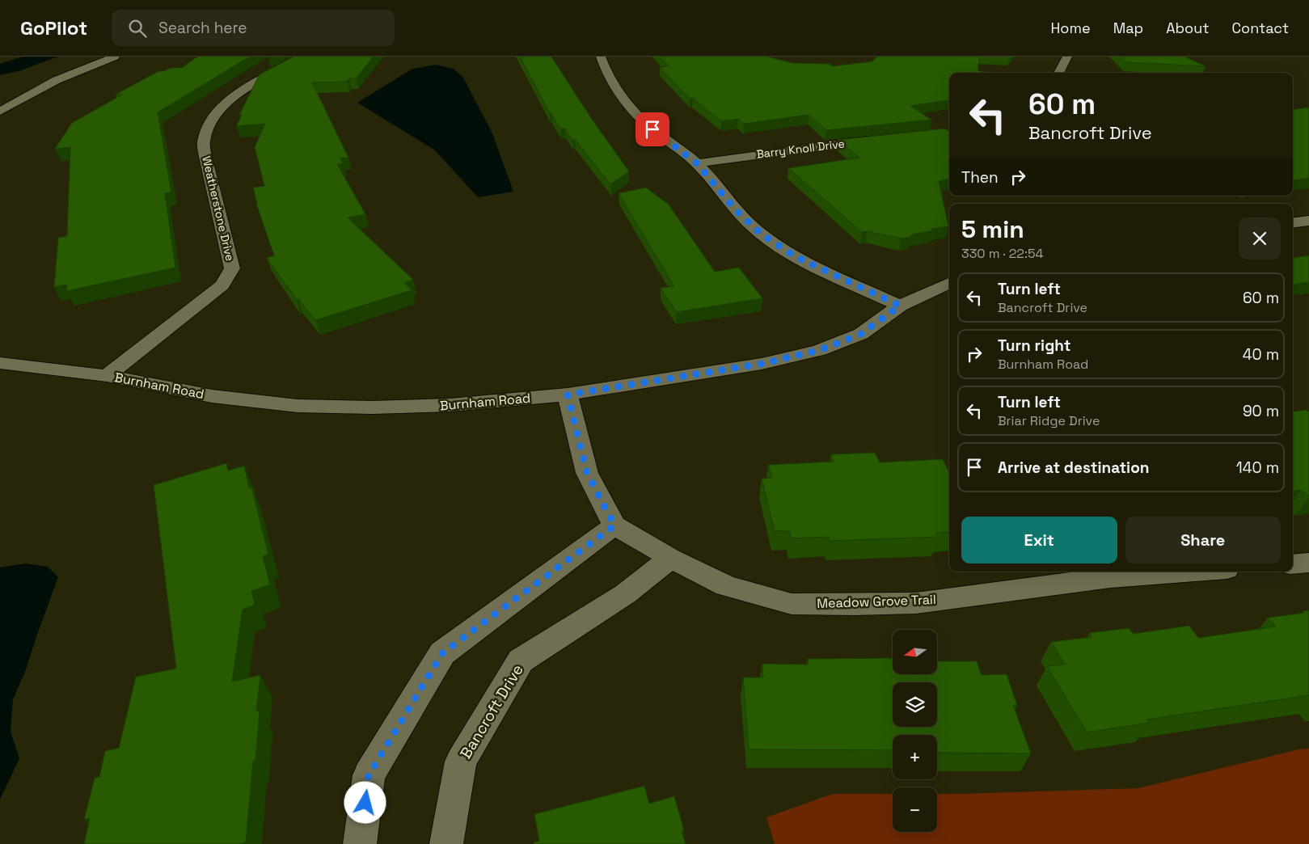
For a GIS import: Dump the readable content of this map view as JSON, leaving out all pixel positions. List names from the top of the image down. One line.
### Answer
{"streets":{"street":["Barry Knoll Drive","Weatherstone Drive","Burnham Road","Meadow Grove Trail","Bancroft Drive"]},"crossings":[["Weatherstone Drive","Burnham Road"],["Meadow Grove Trail","Bancroft Drive"]],"north":"left","page":{"header":"GoPilot","search":"Search here","nav":["Home","Map","About","Contact"],"turn":["60 m","Bancroft Drive"],"then":"Then","heading":["5 min","330 m · 22:54"],"list":[{"name":"Turn left","note":"Bancroft Drive","value":"60 m"},{"name":"Turn right","note":"Burnham Road","value":"40 m"},{"name":"Turn left","note":"Briar Ridge Drive","value":"90 m"},{"name":"Arrive at destination","value":"140 m"}],"buttons":["Exit","Share"],"map_buttons":["+","−"]}}
